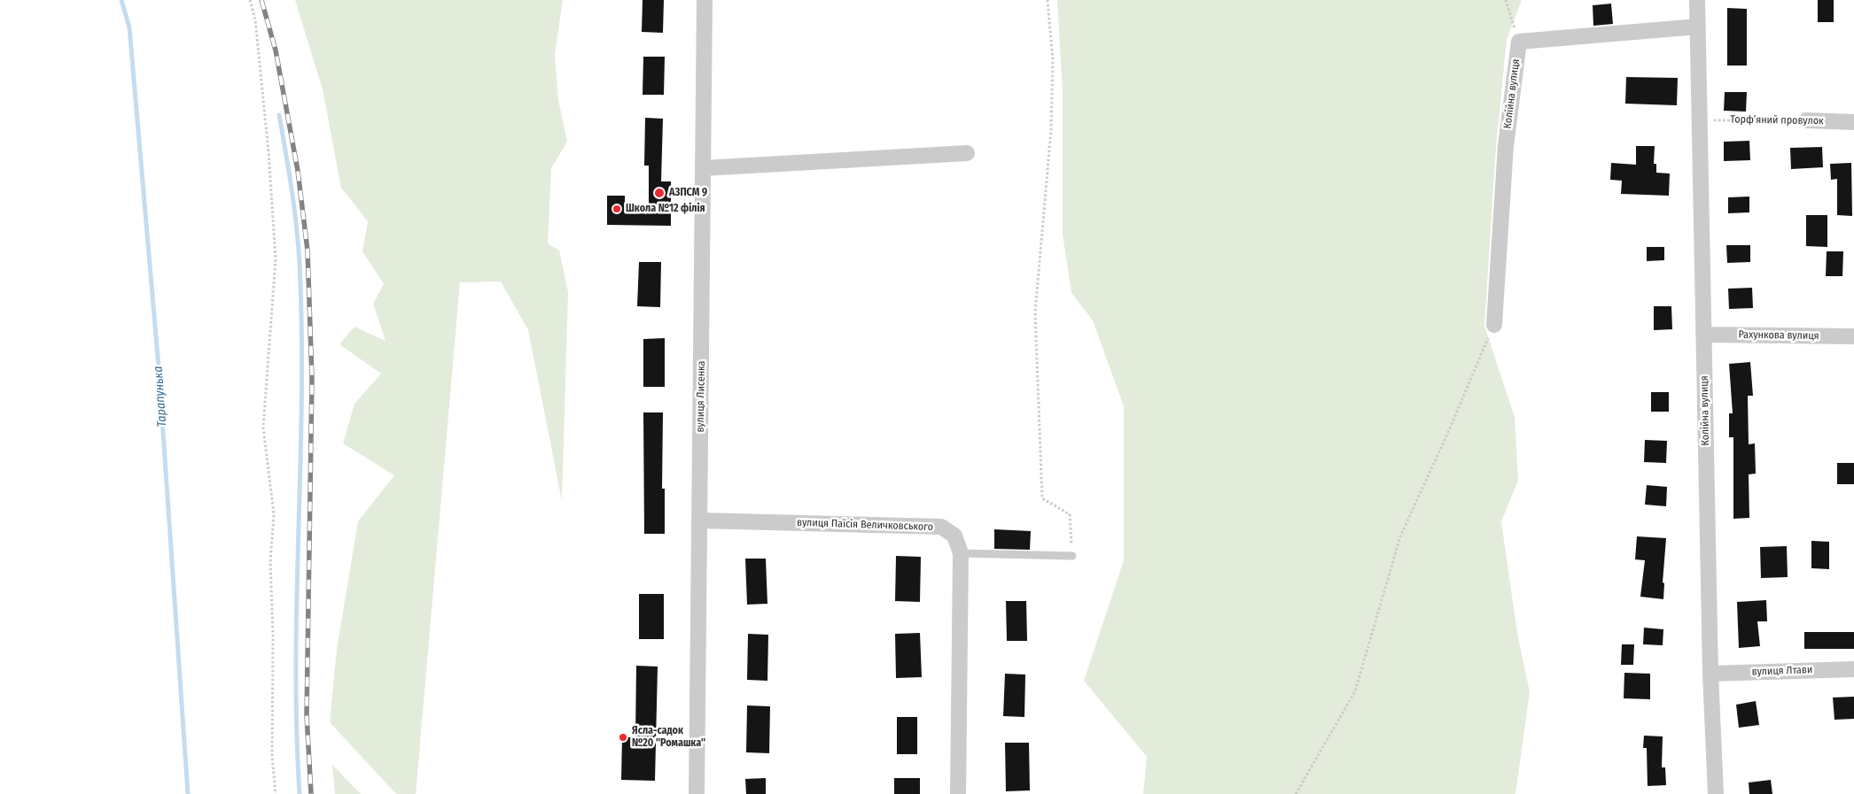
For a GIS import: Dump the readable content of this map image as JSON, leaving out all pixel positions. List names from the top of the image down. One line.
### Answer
{"streets":{"street":["Колійна вулиця","Торфʼяний провулок","Рахункова вулиця","вулиця Лисенка","вулиця Паїсія Величковського","вулиця Лтави"]},"crossings":[["Колійна вулиця","Торфʼяний провулок"],["Колійна вулиця","Рахункова вулиця"],["Колійна вулиця","вулиця Лтави"],["вулиця Лисенка","вулиця Паїсія Величковського"]],"water":["Тарапунька"],"places":["АЗПСМ 9","Школа №12 філія","Ясла-садок №20 \"Ромашка\""]}
